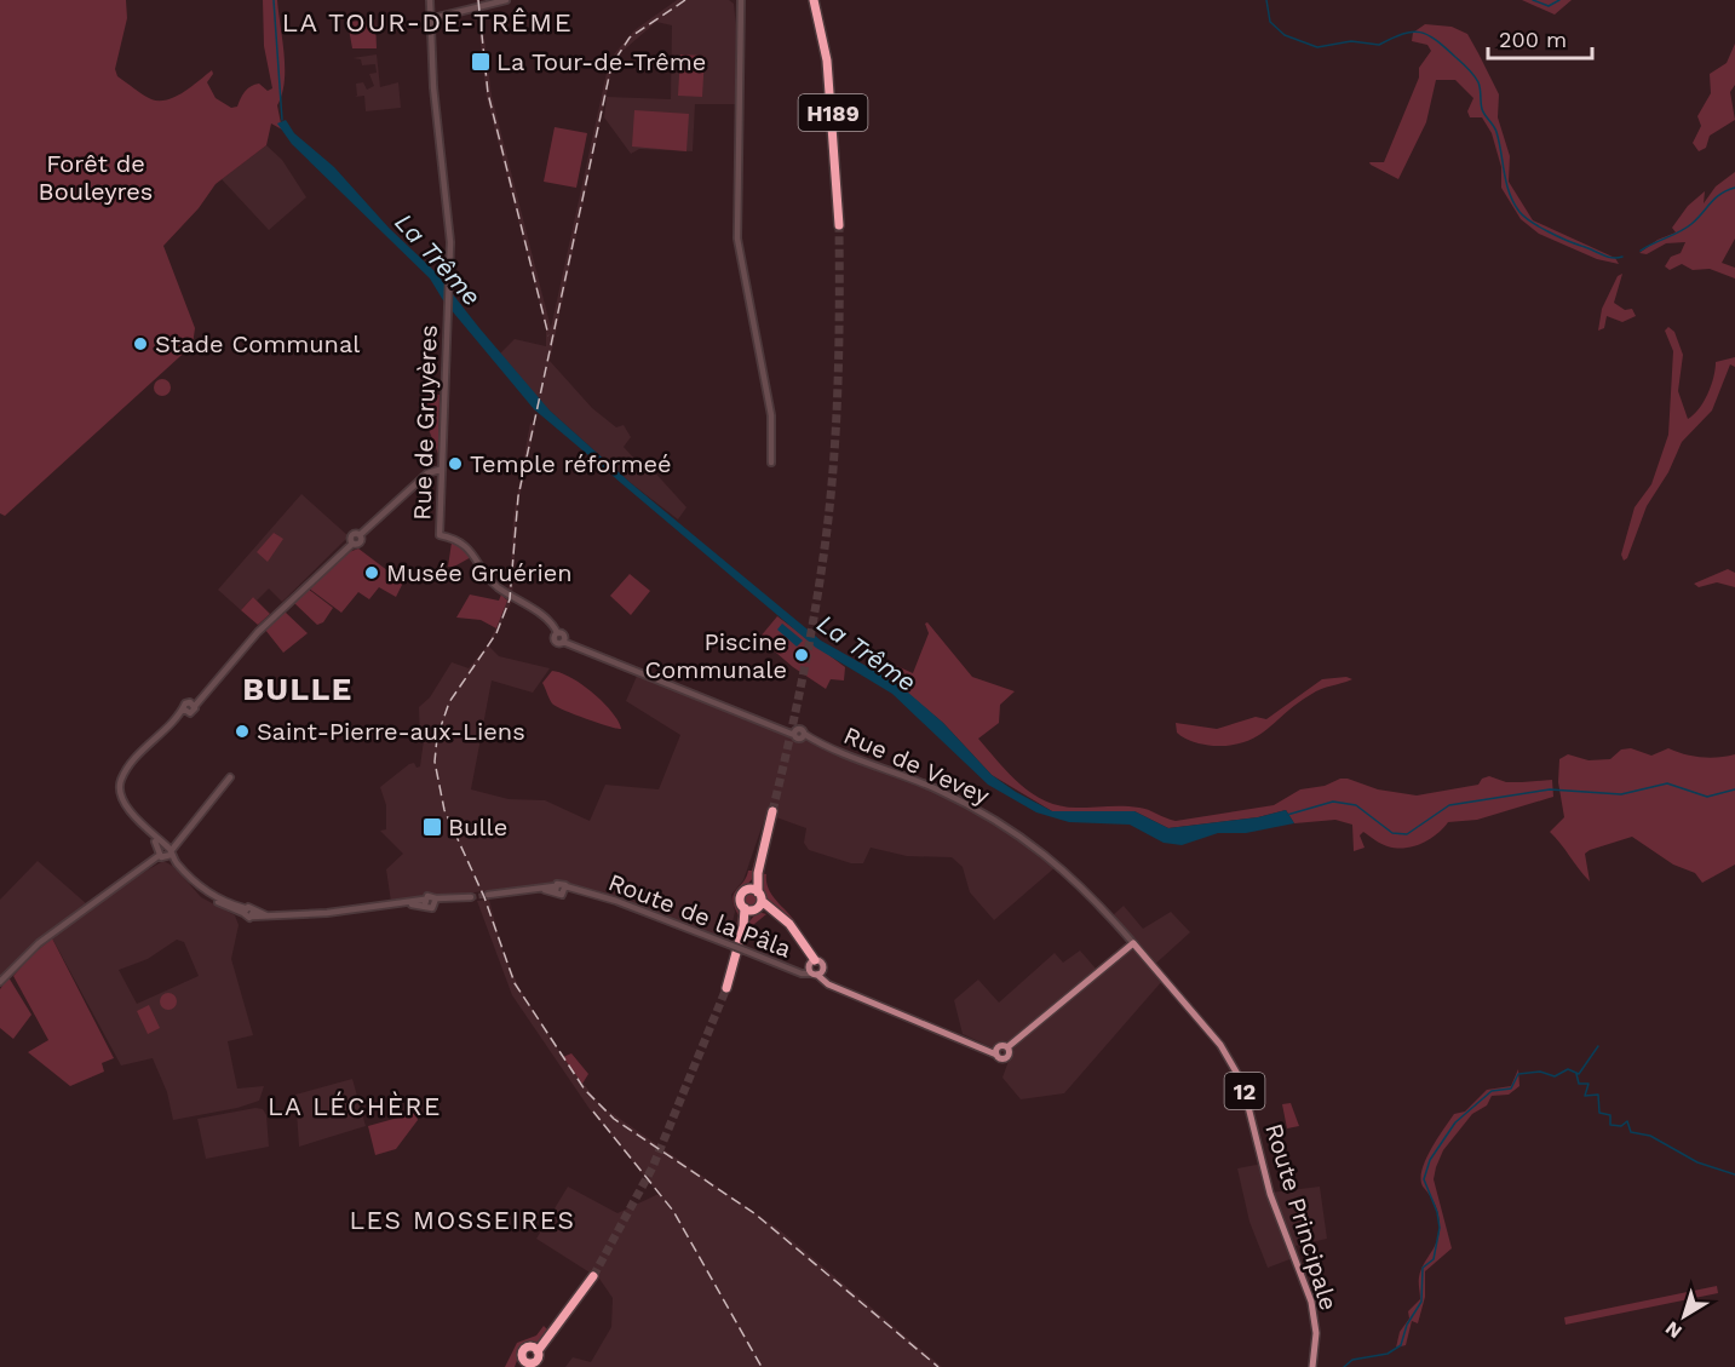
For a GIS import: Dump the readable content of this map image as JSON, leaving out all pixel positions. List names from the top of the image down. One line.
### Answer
{"streets":{"highway":["H189"],"main road":["12","Route Principale"],"street":["Rue de Gruyères","Rue de Vevey","Route de la Pâla"]},"crossings":[["Rue de Gruyères","Rue de Vevey"],["Rue de Vevey","Route Principale"]],"districts":["LA TOUR-DE-TRÊME","BULLE","LA LÉCHÈRE","LES MOSSEIRES"],"water":["La Trême"],"parks":["Forêt de Bouleyres"],"places":{"transit":["La Tour-de-Trême","Bulle"],"other":["Stade Communal","Temple réformeé","Musée Gruérien","Piscine Communale","Saint-Pierre-aux-Liens"]},"scale_bar":"200 m","north":"bottom left"}
